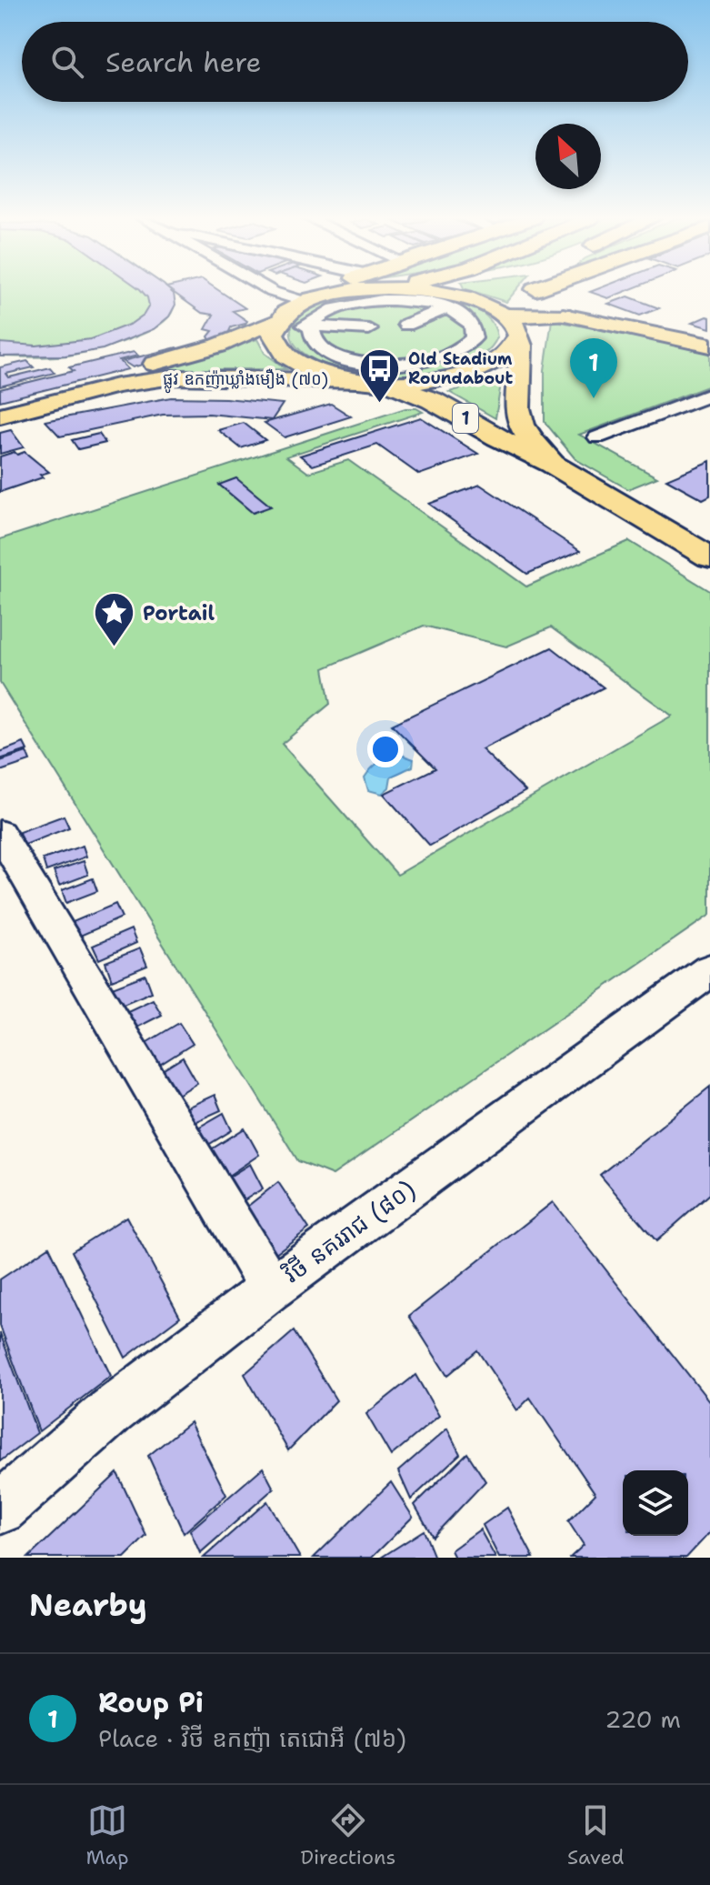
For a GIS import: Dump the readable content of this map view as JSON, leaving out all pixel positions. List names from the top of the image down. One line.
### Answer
{"streets":{"highway":["1"],"main road":["ផ្លូវ ឧកញ៉ាឃ្លាំងមឿង (៧០)"],"street":["វិថី នគររាជ (៨០)"]},"crossings":[["ផ្លូវ ឧកញ៉ាឃ្លាំងមឿង (៧០)","1"]],"places":{"bus stop":["Old Stadium Roundabout"],"place":["Portail"]},"north":"top left","page":{"search":"Search here","pins":"1","heading":"Nearby","list":[{"mark":"1","name":"Roup Pi","note":"Place · វិថី ឧកញ៉ា តេជោអី (៧៦)","value":"220 m"}],"nav":["Map","Directions","Saved"]}}
